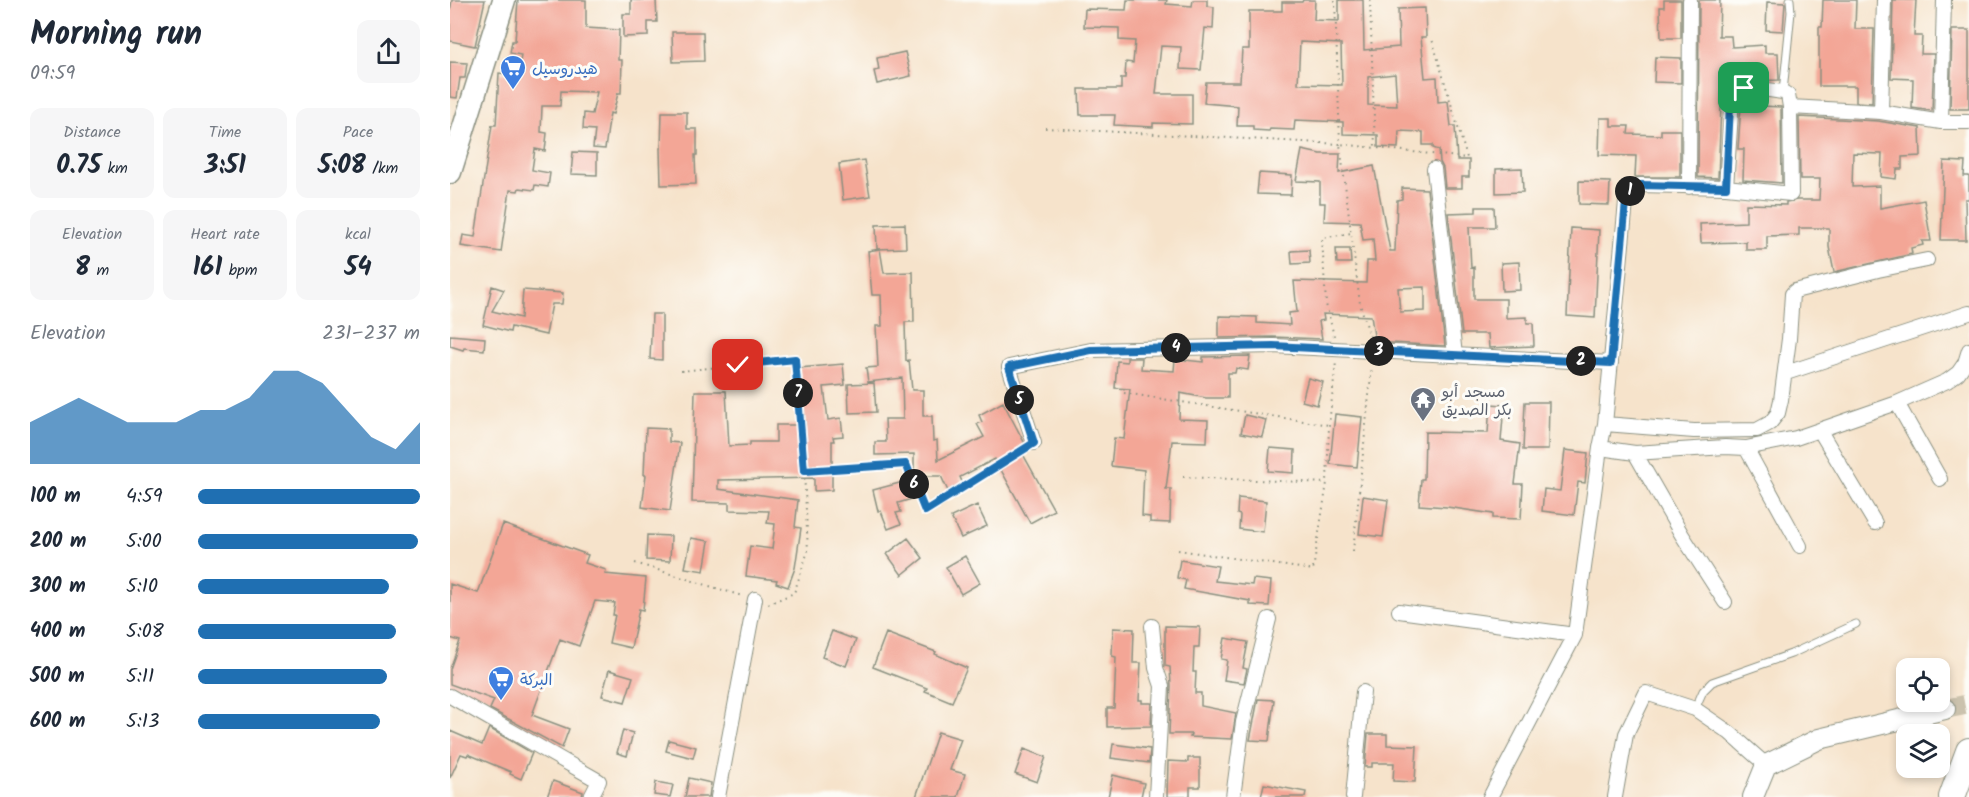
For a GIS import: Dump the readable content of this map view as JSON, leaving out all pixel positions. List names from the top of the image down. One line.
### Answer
{"places":{"supermarket":["هيدروسيل","البركة"],"temple":["مسجد أبو بكر الصديق"]},"page":{"heading":["Morning run","09:59"],"stats":[["Distance","0.75 km"],["Time","3:51"],["Pace","5:08 /km"],["Elevation","8 m"],["Heart rate","161 bpm"],["kcal","54"]],"pins":["1","4","3","2","7","5","6"],"chart":["Elevation","231–237 m"],"list":[{"name":"100 m","note":"4:59"},{"name":"200 m","note":"5:00"},{"name":"300 m","note":"5:10"},{"name":"400 m","note":"5:08"},{"name":"500 m","note":"5:11"},{"name":"600 m","note":"5:13"}]}}
